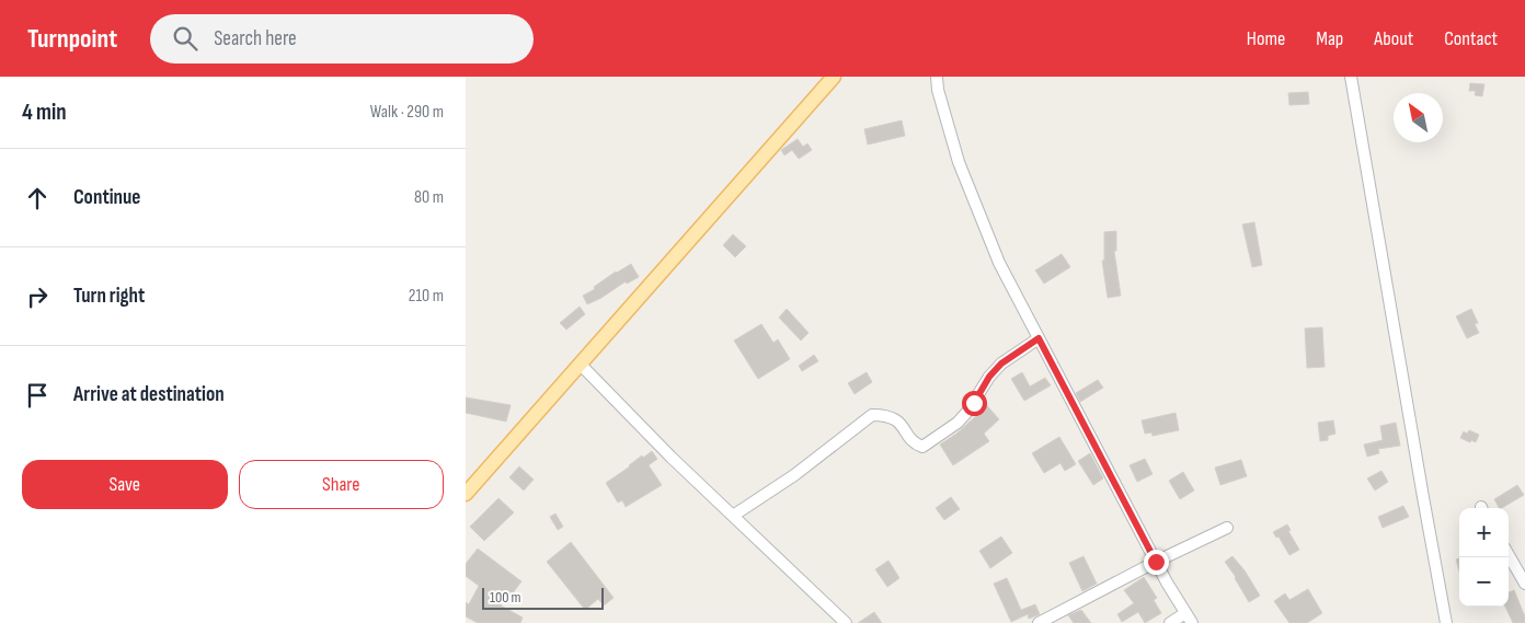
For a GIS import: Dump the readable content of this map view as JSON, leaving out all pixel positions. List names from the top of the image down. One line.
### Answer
{"scale_bar":"100 m","north":"top left","page":{"header":"Turnpoint","search":"Search here","nav":["Home","Map","About","Contact"],"heading":["4 min","Walk · 290 m"],"list":[["Continue","80 m"],["Turn right","210 m"],"Arrive at destination"],"buttons":["Save","Share"],"map_buttons":["+","−"],"scale":"100 m"}}
